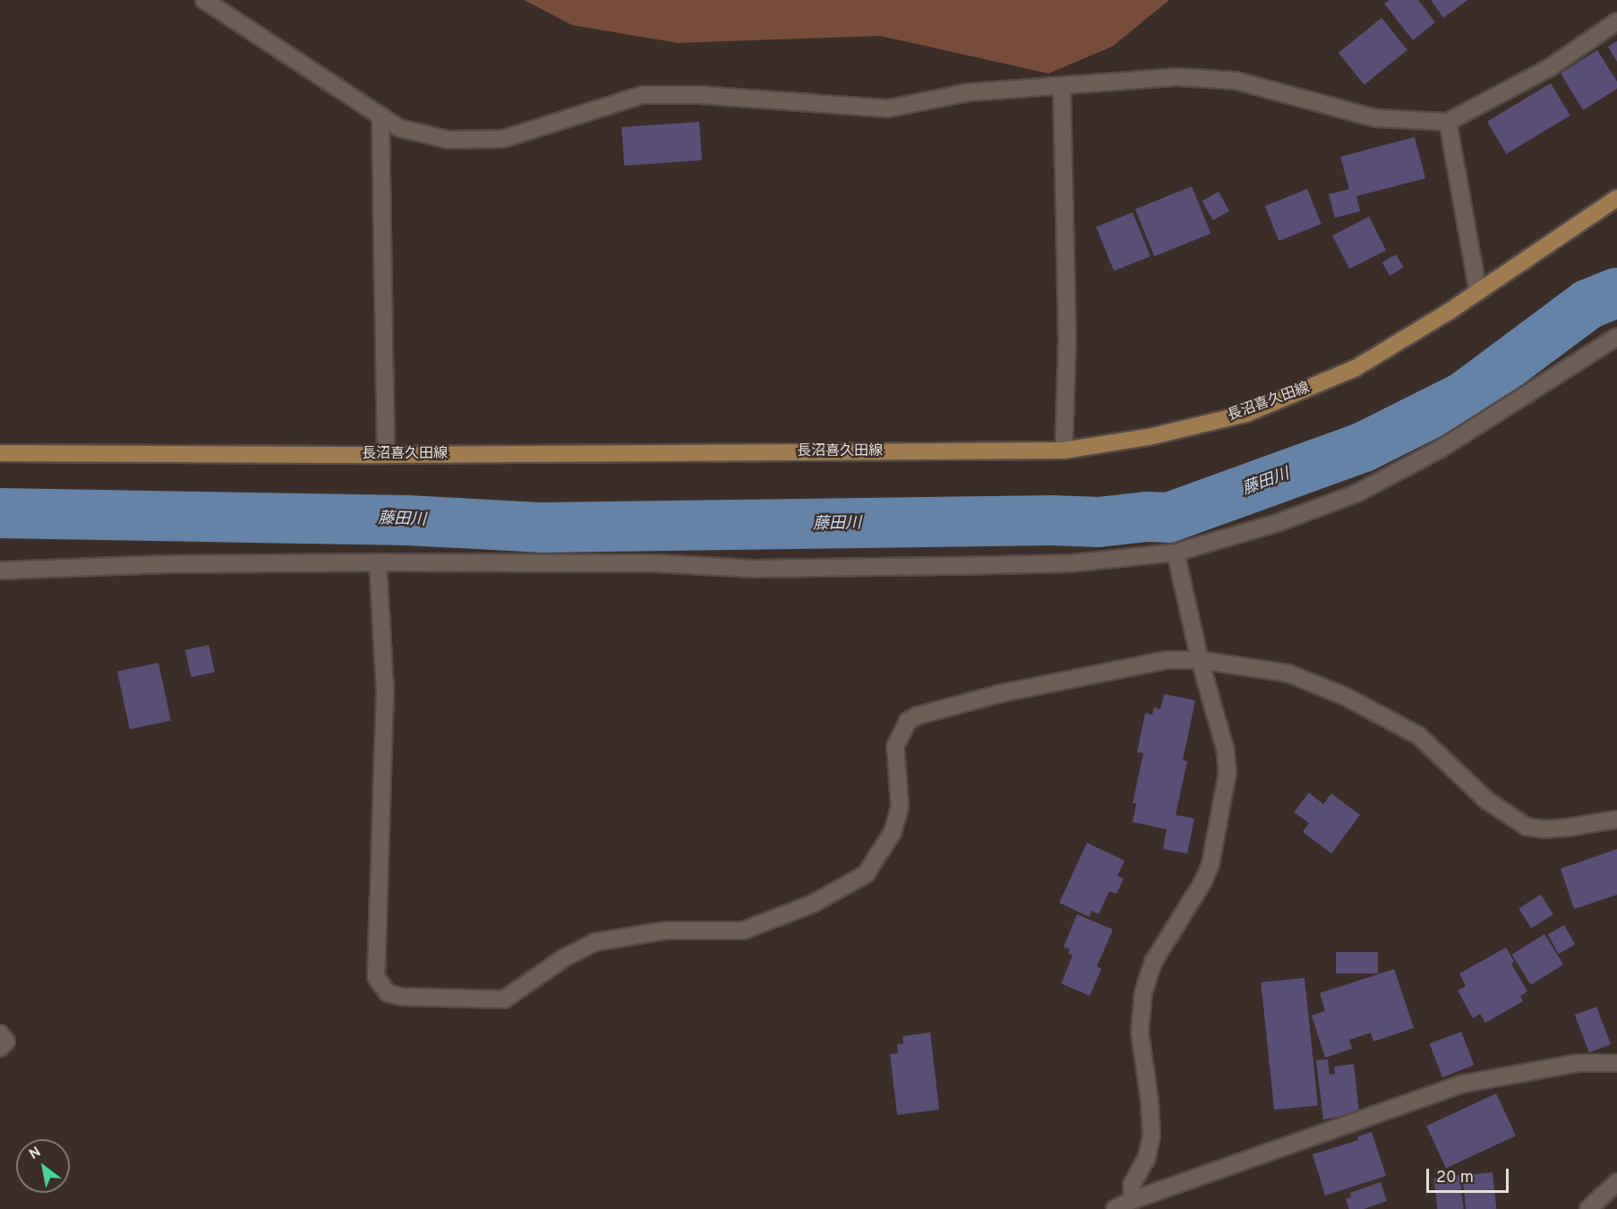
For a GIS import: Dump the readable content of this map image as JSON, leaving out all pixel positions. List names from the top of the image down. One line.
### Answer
{"streets":{"main road":["長沼喜久田線"]},"water":["藤田川"],"scale_bar":"20 m","north":"top left"}
